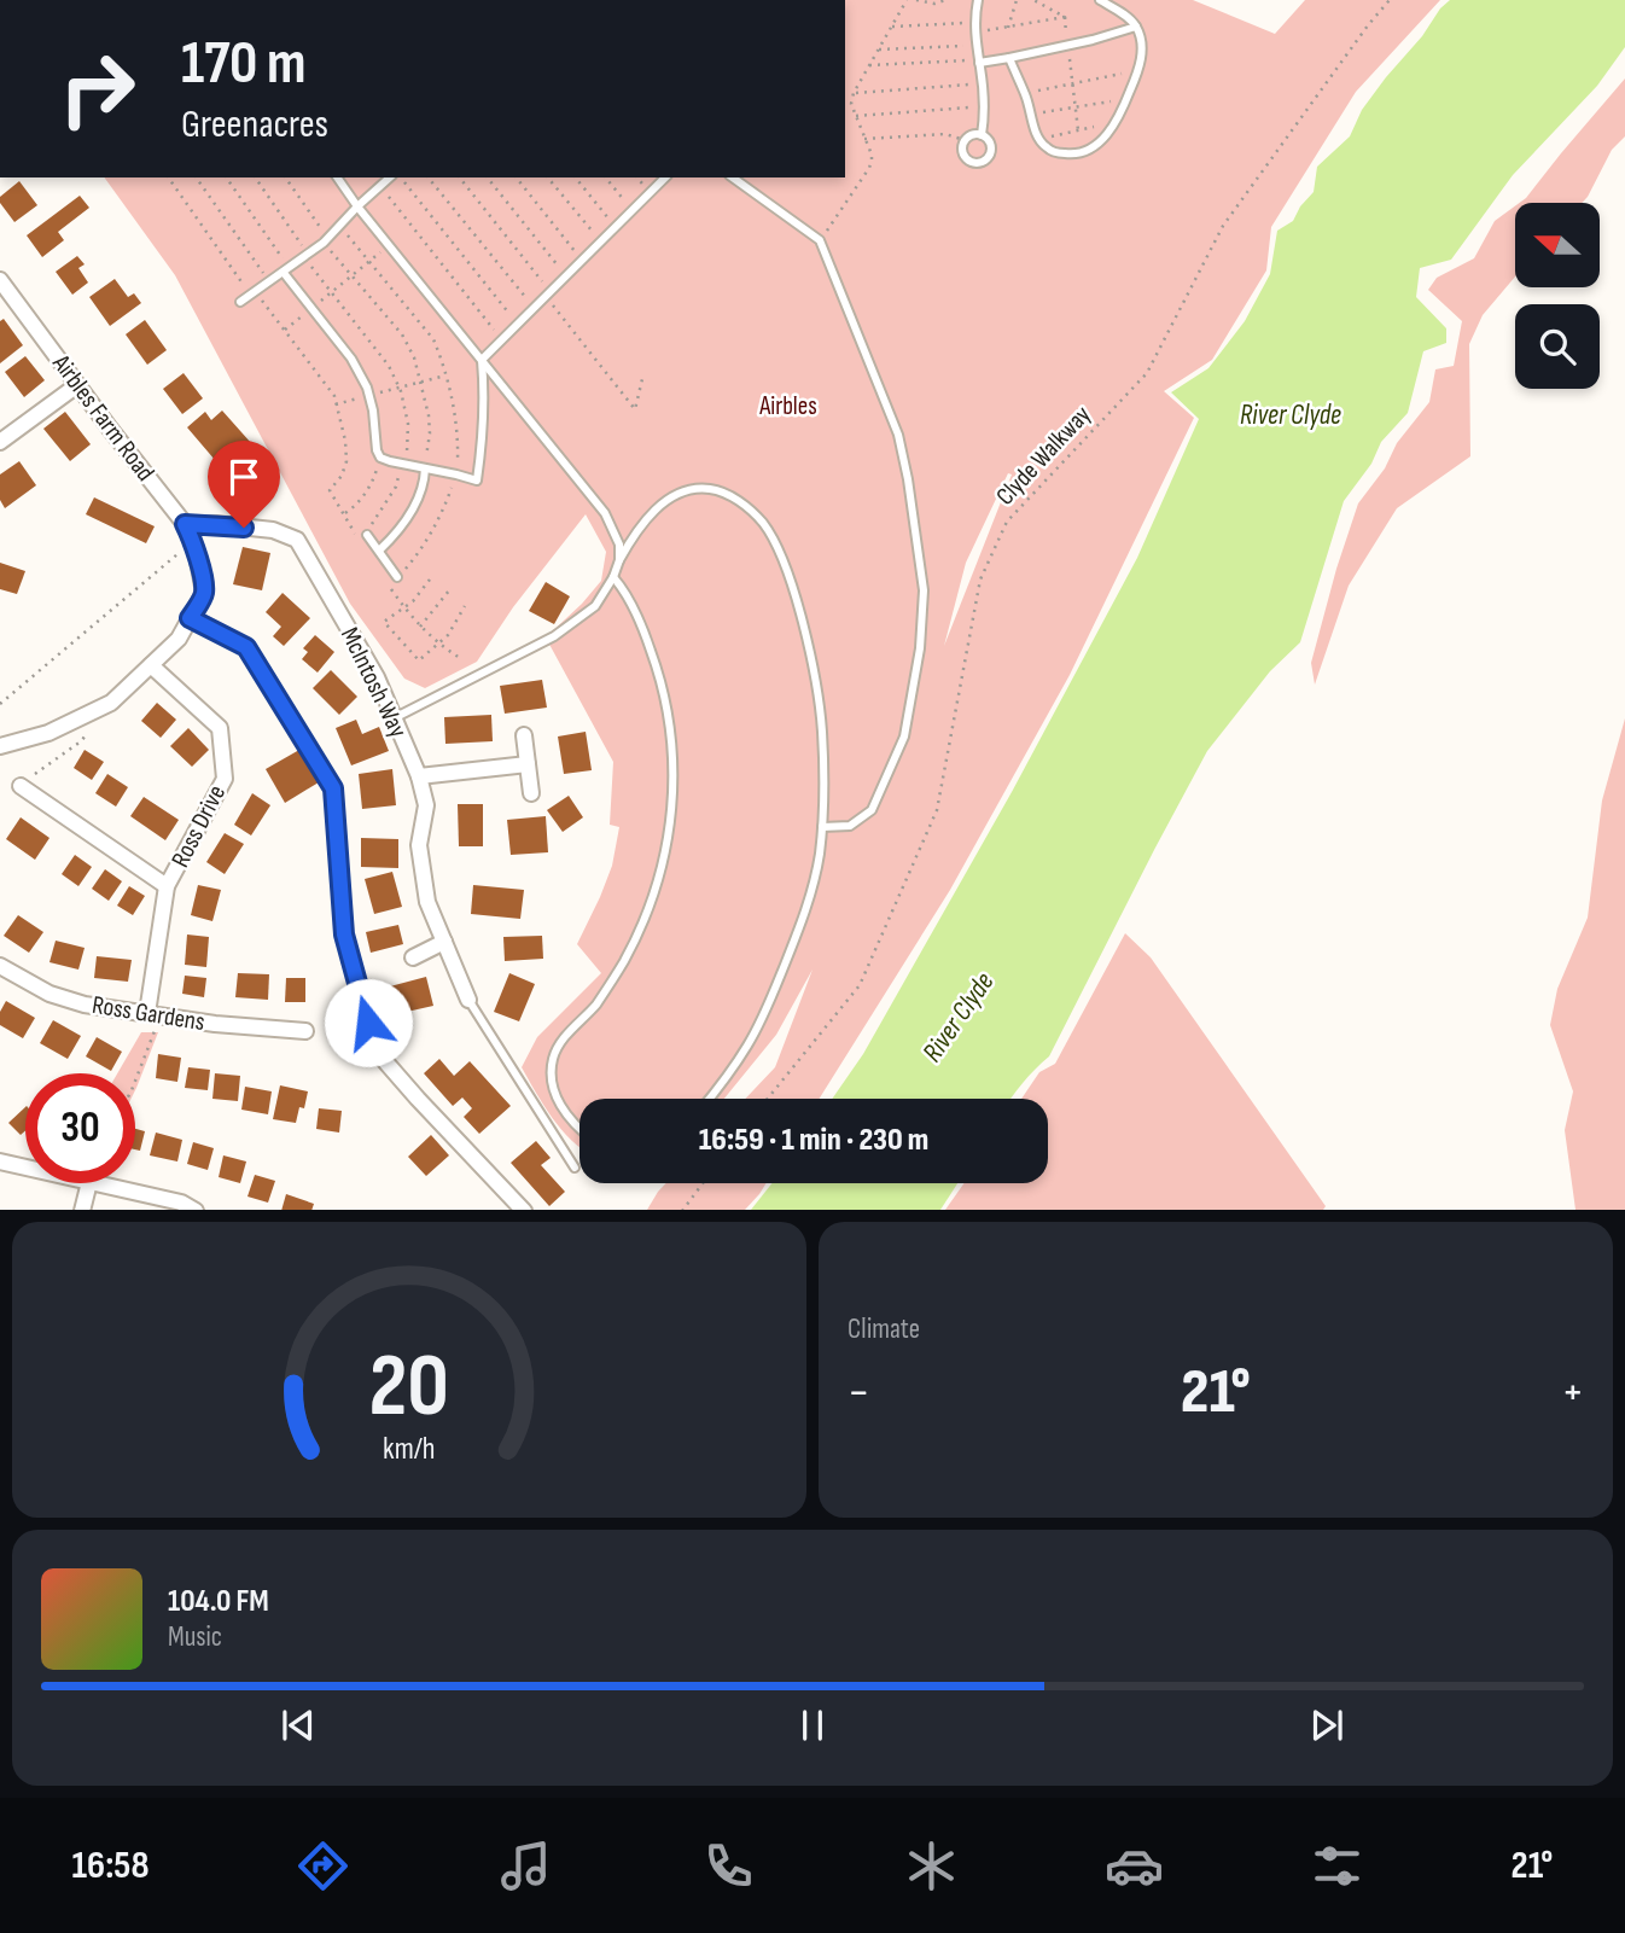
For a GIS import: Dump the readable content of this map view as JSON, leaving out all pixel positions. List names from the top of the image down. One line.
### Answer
{"streets":{"street":["Airbles Farm Road","McIntosh Way","Ross Drive","Ross Gardens"],"path":["Clyde Walkway"]},"crossings":[["Airbles Farm Road","McIntosh Way"],["Airbles Farm Road","Ross Drive"],["Ross Drive","Ross Gardens"]],"water":["River Clyde"],"parks":["Airbles"],"north":"left","page":{"turn":["170 m","Greenacres"],"limit":"30","trip":"16:59 · 1 min · 230 m","tile":"Climate","heat":["−","21°","+"],"song":["104.0 FM","Music"],"tabs":["16:58","21°"],"gauge":["20","km/h"]}}
